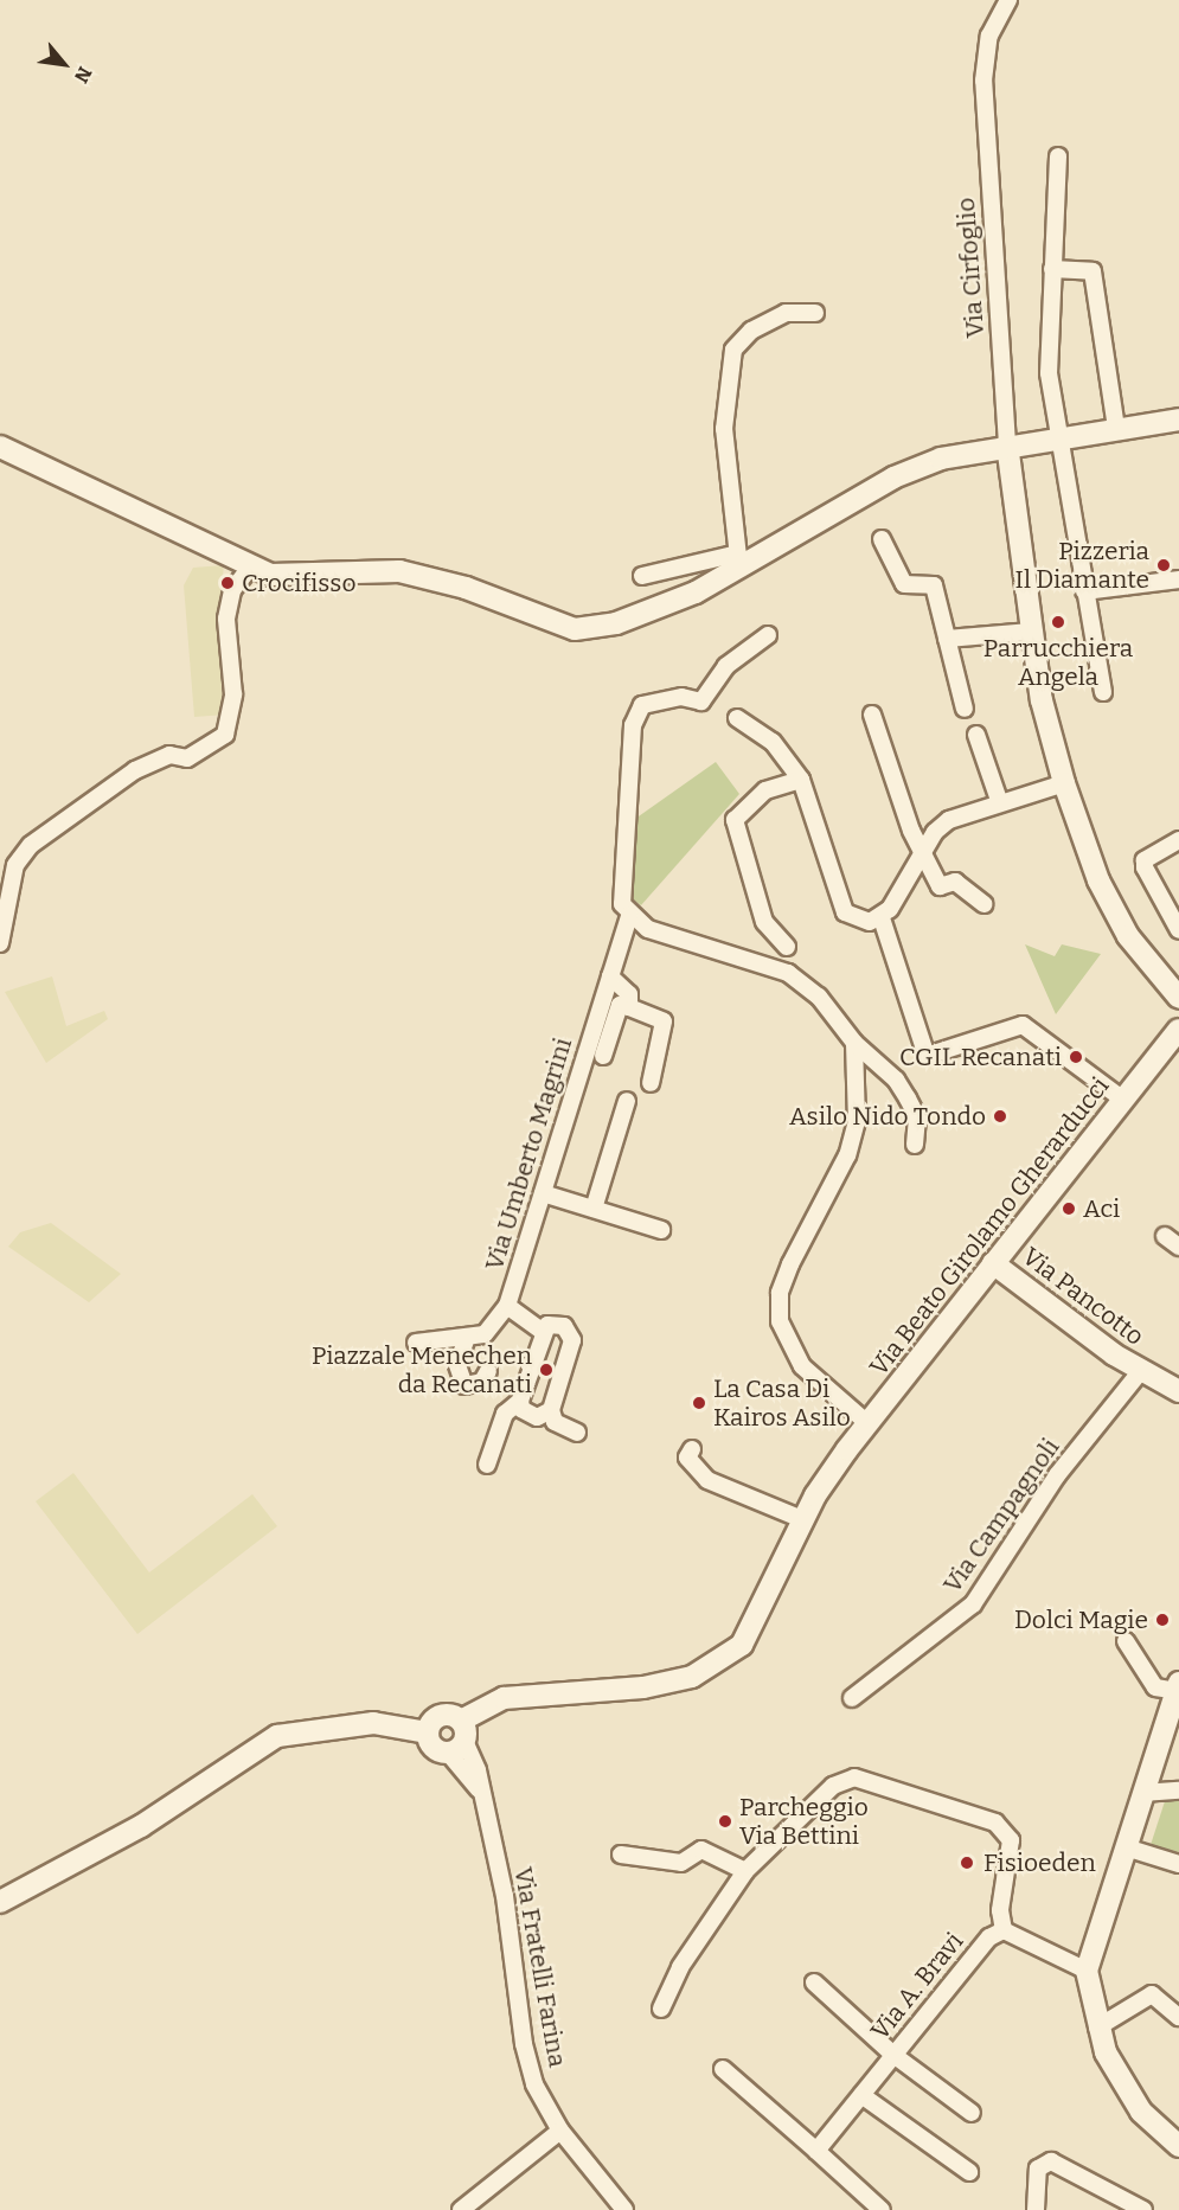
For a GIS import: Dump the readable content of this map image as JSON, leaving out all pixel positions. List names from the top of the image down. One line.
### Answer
{"streets":{"street":["Via Cirfoglio","Via Umberto Magrini","Via Beato Girolamo Gherarducci","Via Pancotto","Via Campagnoli","Via Fratelli Farina","Via A. Bravi"]},"crossings":[["Via Beato Girolamo Gherarducci","Via Pancotto"],["Via Beato Girolamo Gherarducci","Via Fratelli Farina"],["Via Pancotto","Via Campagnoli"]],"places":["Pizzeria Il Diamante","Crocifisso","Parrucchiera Angela","CGIL Recanati","Asilo Nido Tondo","Aci","Piazzale Menechen da Recanati","La Casa Di Kairos Asilo","Dolci Magie","Parcheggio Via Bettini","Fisioeden"],"north":"bottom right"}
